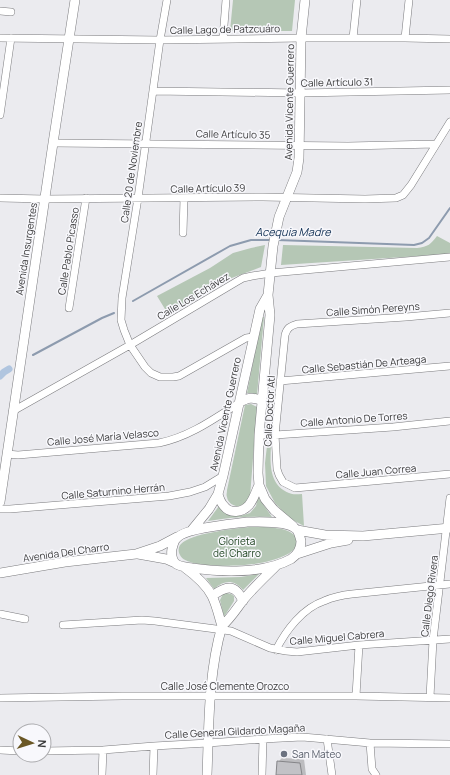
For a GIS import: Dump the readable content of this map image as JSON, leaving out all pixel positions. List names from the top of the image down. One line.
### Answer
{"streets":{"street":["Calle Lago de Patzcuáro","Calle Artículo 31","Avenida Vicente Guerrero","Calle Artículo 35","Calle 20 de Noviembre","Calle Artículo 39","Avenida Insurgentes","Calle Pablo Picasso","Calle Los Echávez","Calle Simón Pereyns","Calle Sebastián De Arteaga","Calle Doctor Atl","Calle Antonio De Torres","Calle José María Velasco","Calle Juan Correa","Calle Saturnino Herrán","Avenida Del Charro","Calle Diego Rivera","Calle Miguel Cabrera","Calle José Clemente Orozco","Calle General Gildardo Magaña"]},"crossings":[["Calle Lago de Patzcuáro","Avenida Vicente Guerrero"],["Calle Lago de Patzcuáro","Calle 20 de Noviembre"],["Calle Lago de Patzcuáro","Avenida Insurgentes"],["Calle Artículo 31","Avenida Vicente Guerrero"],["Calle Artículo 31","Calle 20 de Noviembre"],["Avenida Vicente Guerrero","Calle Artículo 35"],["Avenida Vicente Guerrero","Calle 20 de Noviembre"],["Avenida Vicente Guerrero","Calle Artículo 39"],["Avenida Vicente Guerrero","Calle Los Echávez"],["Avenida Vicente Guerrero","Calle Antonio De Torres"],["Avenida Vicente Guerrero","Calle José María Velasco"],["Avenida Vicente Guerrero","Calle Saturnino Herrán"],["Avenida Vicente Guerrero","Avenida Del Charro"],["Calle Artículo 35","Calle 20 de Noviembre"],["Calle Artículo 35","Calle Artículo 39"],["Calle Artículo 35","Avenida Insurgentes"],["Calle 20 de Noviembre","Calle Artículo 39"],["Calle 20 de Noviembre","Calle Los Echávez"],["Calle Artículo 39","Avenida Insurgentes"],["Calle Artículo 39","Calle Pablo Picasso"],["Avenida Insurgentes","Calle Los Echávez"],["Avenida Insurgentes","Calle José María Velasco"],["Calle Simón Pereyns","Calle Doctor Atl"],["Calle Sebastián De Arteaga","Calle Doctor Atl"],["Calle Doctor Atl","Calle Antonio De Torres"],["Calle Doctor Atl","Calle Juan Correa"],["Calle Diego Rivera","Calle Miguel Cabrera"],["Calle Diego Rivera","Calle José Clemente Orozco"]],"water":["Acequia Madre"],"parks":["Glorieta del Charro"],"places":["San Mateo"],"north":"right"}
